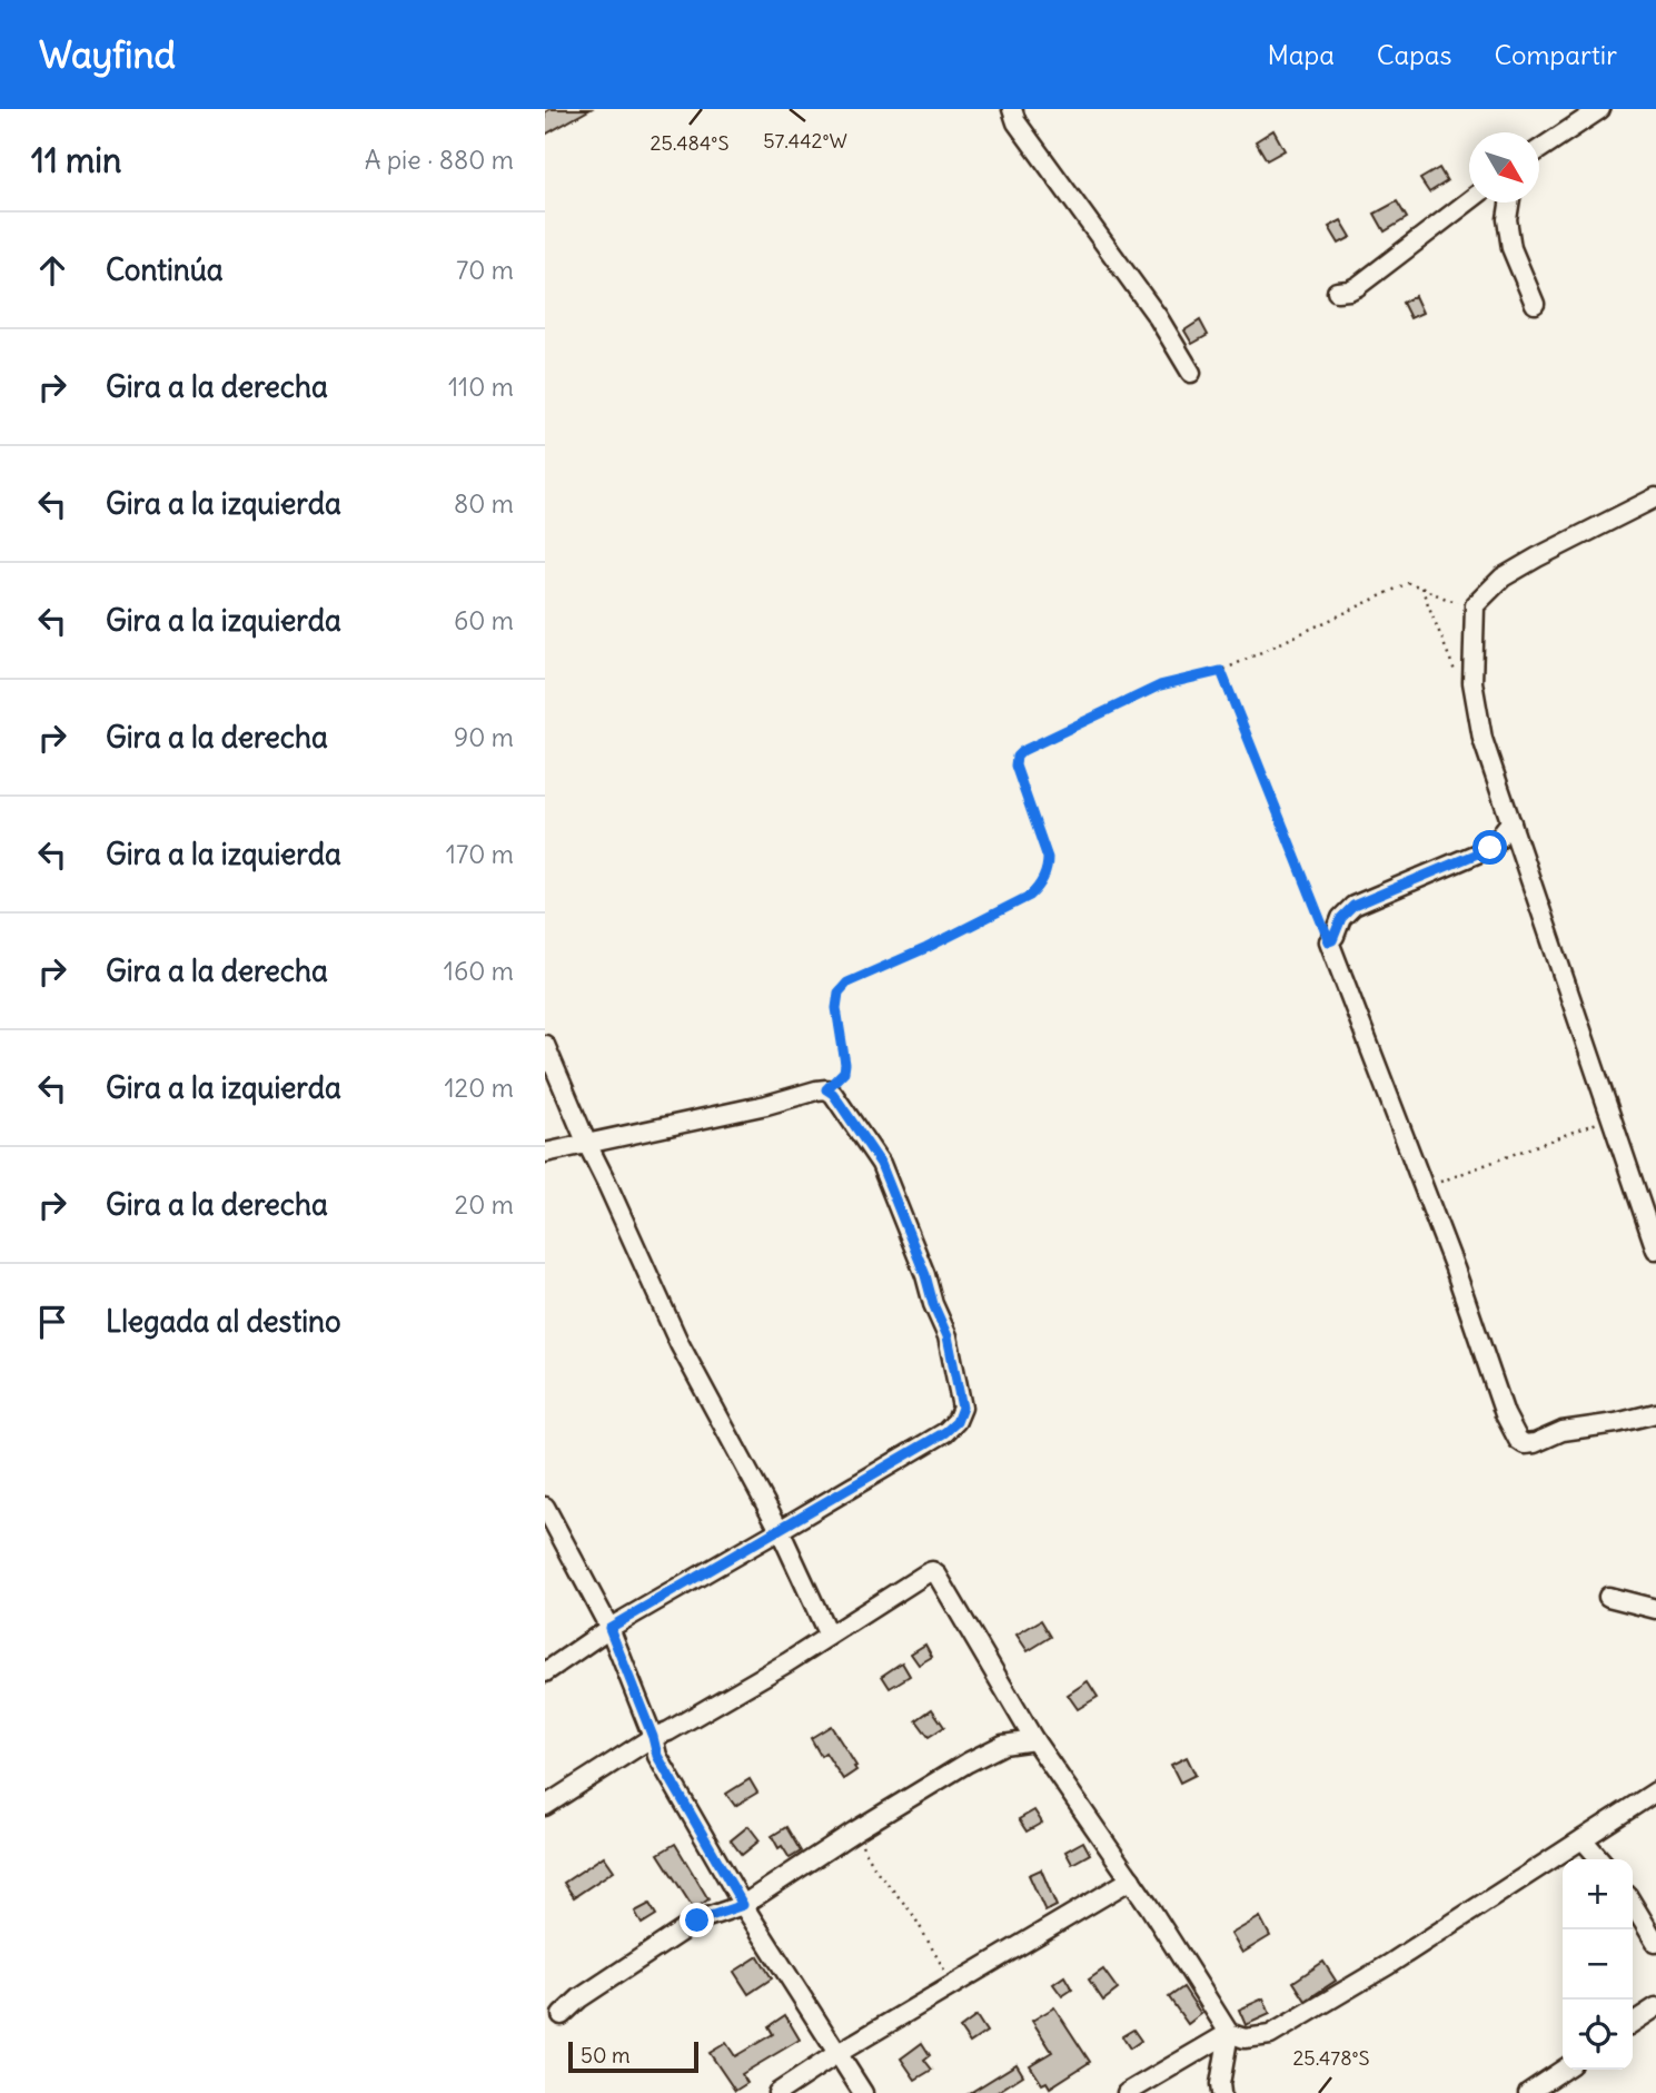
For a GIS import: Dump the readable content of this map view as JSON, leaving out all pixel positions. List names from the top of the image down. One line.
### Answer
{"scale_bar":"50 m","north":"bottom right","page":{"header":"Wayfind","nav":["Mapa","Capas","Compartir"],"heading":["11 min","A pie · 880 m"],"list":[["Continúa","70 m"],["Gira a la derecha","110 m"],["Gira a la izquierda","80 m"],["Gira a la izquierda","60 m"],["Gira a la derecha","90 m"],["Gira a la izquierda","170 m"],["Gira a la derecha","160 m"],["Gira a la izquierda","120 m"],["Gira a la derecha","20 m"],"Llegada al destino"],"map_buttons":["+","−"],"scale":"50 m"},"coordinates":["57.442°W","25.484°S","25.478°S"]}
